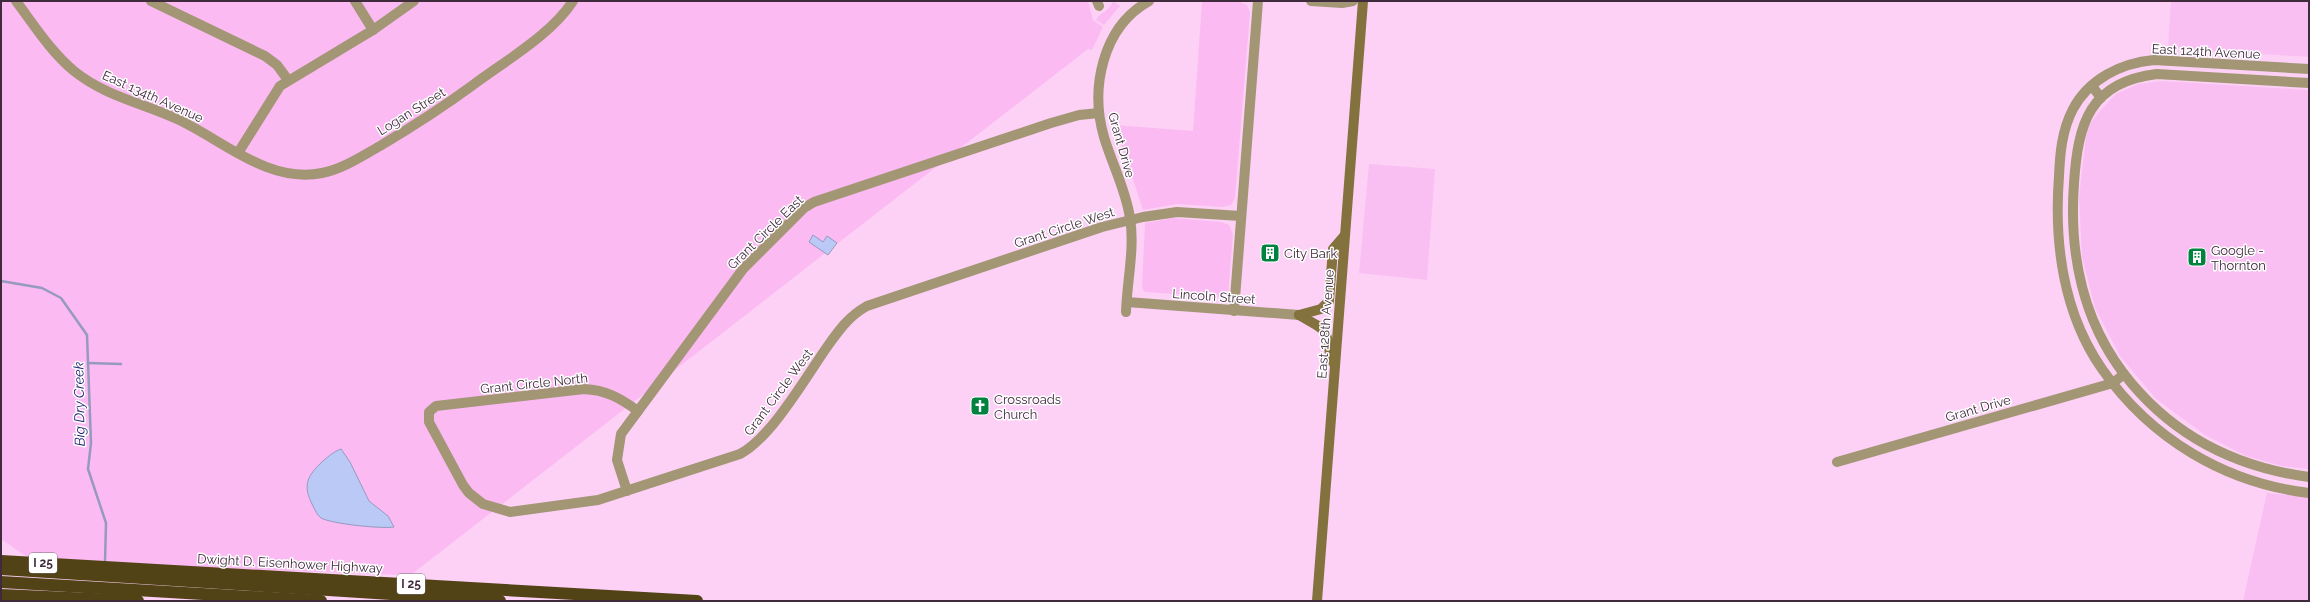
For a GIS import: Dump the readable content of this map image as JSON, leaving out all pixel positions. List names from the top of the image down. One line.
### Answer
{"streets":{"highway":["I 25","Dwight D. Eisenhower Highway"],"main road":["East 128th Avenue"],"street":["East 124th Avenue","East 134th Avenue","Logan Street","Grant Drive","Grant Circle West","Grant Circle East","Lincoln Street","Grant Circle North"]},"crossings":[["East 124th Avenue","Grant Drive"],["East 134th Avenue","Logan Street"],["Grant Drive","Grant Circle West"],["Grant Drive","Grant Circle East"],["Grant Drive","Lincoln Street"],["Grant Circle West","Grant Circle East"],["Grant Circle West","Grant Circle North"],["Grant Circle East","Grant Circle North"]],"water":["Big Dry Creek"],"places":{"building":["City Bark","Google - Thornton"],"church":["Crossroads Church"]}}
